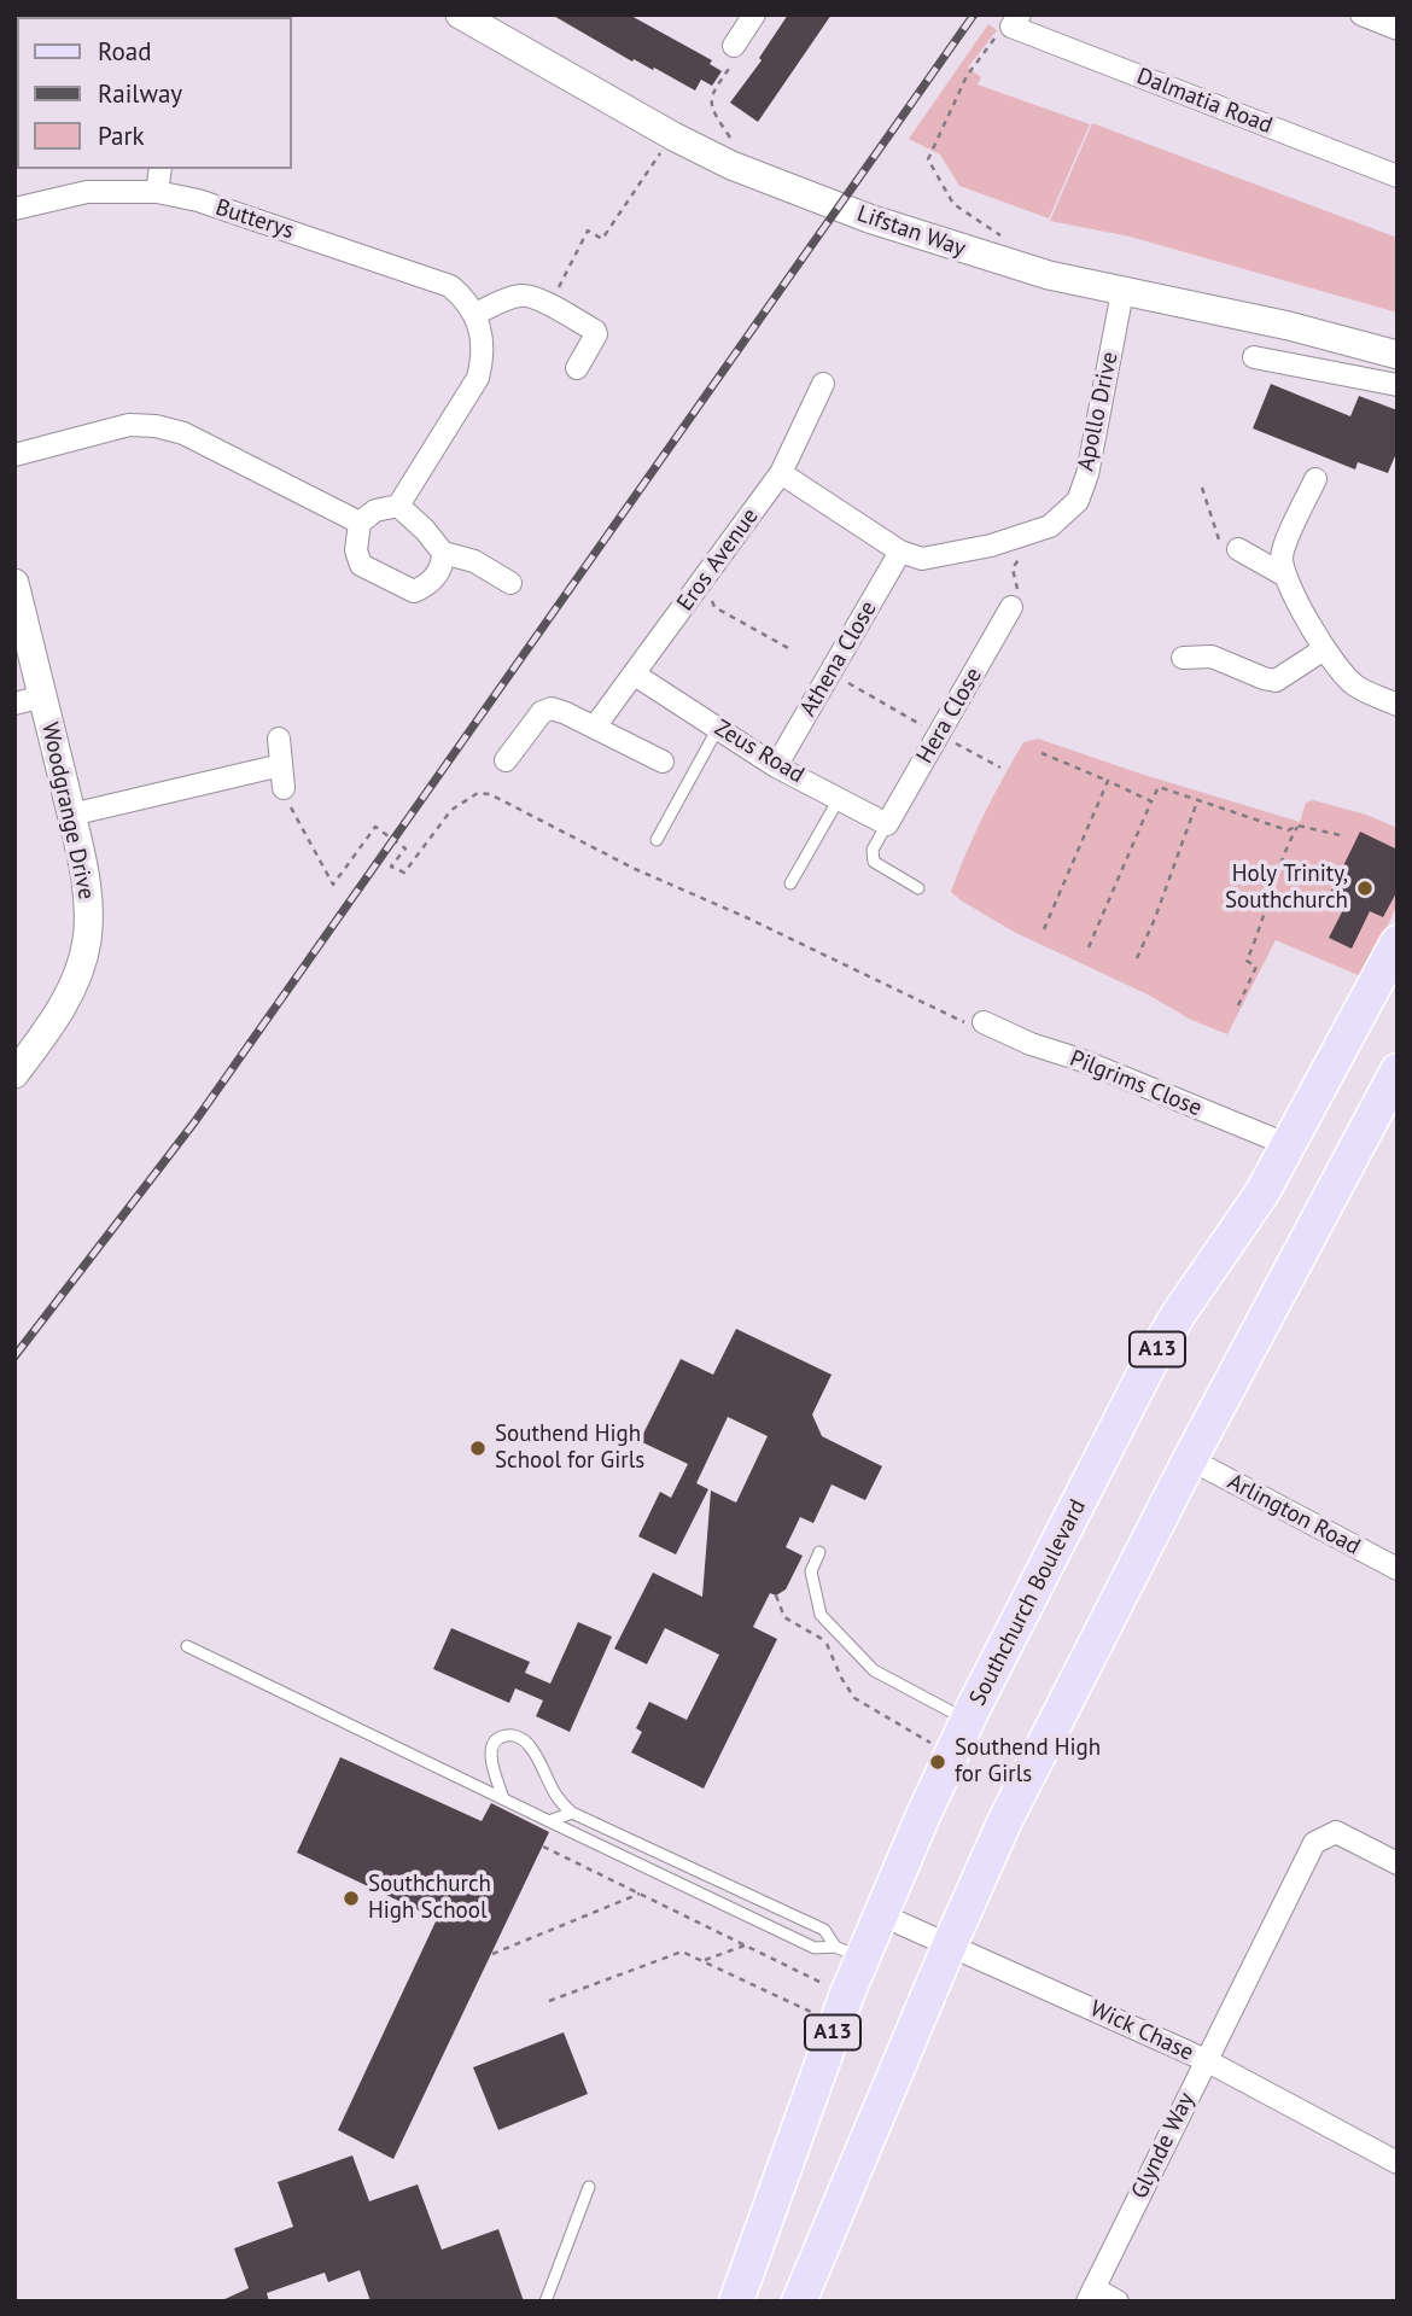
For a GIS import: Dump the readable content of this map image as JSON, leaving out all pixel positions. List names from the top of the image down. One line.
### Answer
{"streets":{"main road":["A13","Southchurch Boulevard"],"street":["Dalmatia Road","Butterys","Lifstan Way","Apollo Drive","Eros Avenue","Athena Close","Hera Close","Zeus Road","Woodgrange Drive","Pilgrims Close","Arlington Road","Wick Chase","Glynde Way"]},"crossings":[["Lifstan Way","Apollo Drive"],["Apollo Drive","Eros Avenue"],["Apollo Drive","Athena Close"],["Eros Avenue","Zeus Road"],["Athena Close","Zeus Road"],["Hera Close","Zeus Road"],["Pilgrims Close","Southchurch Boulevard"],["Southchurch Boulevard","Wick Chase"],["Wick Chase","Glynde Way"]],"places":["Holy Trinity, Southchurch","Southend High School for Girls","Southend High for Girls","Southchurch High School"],"legend":["Road","Railway","Park"]}
